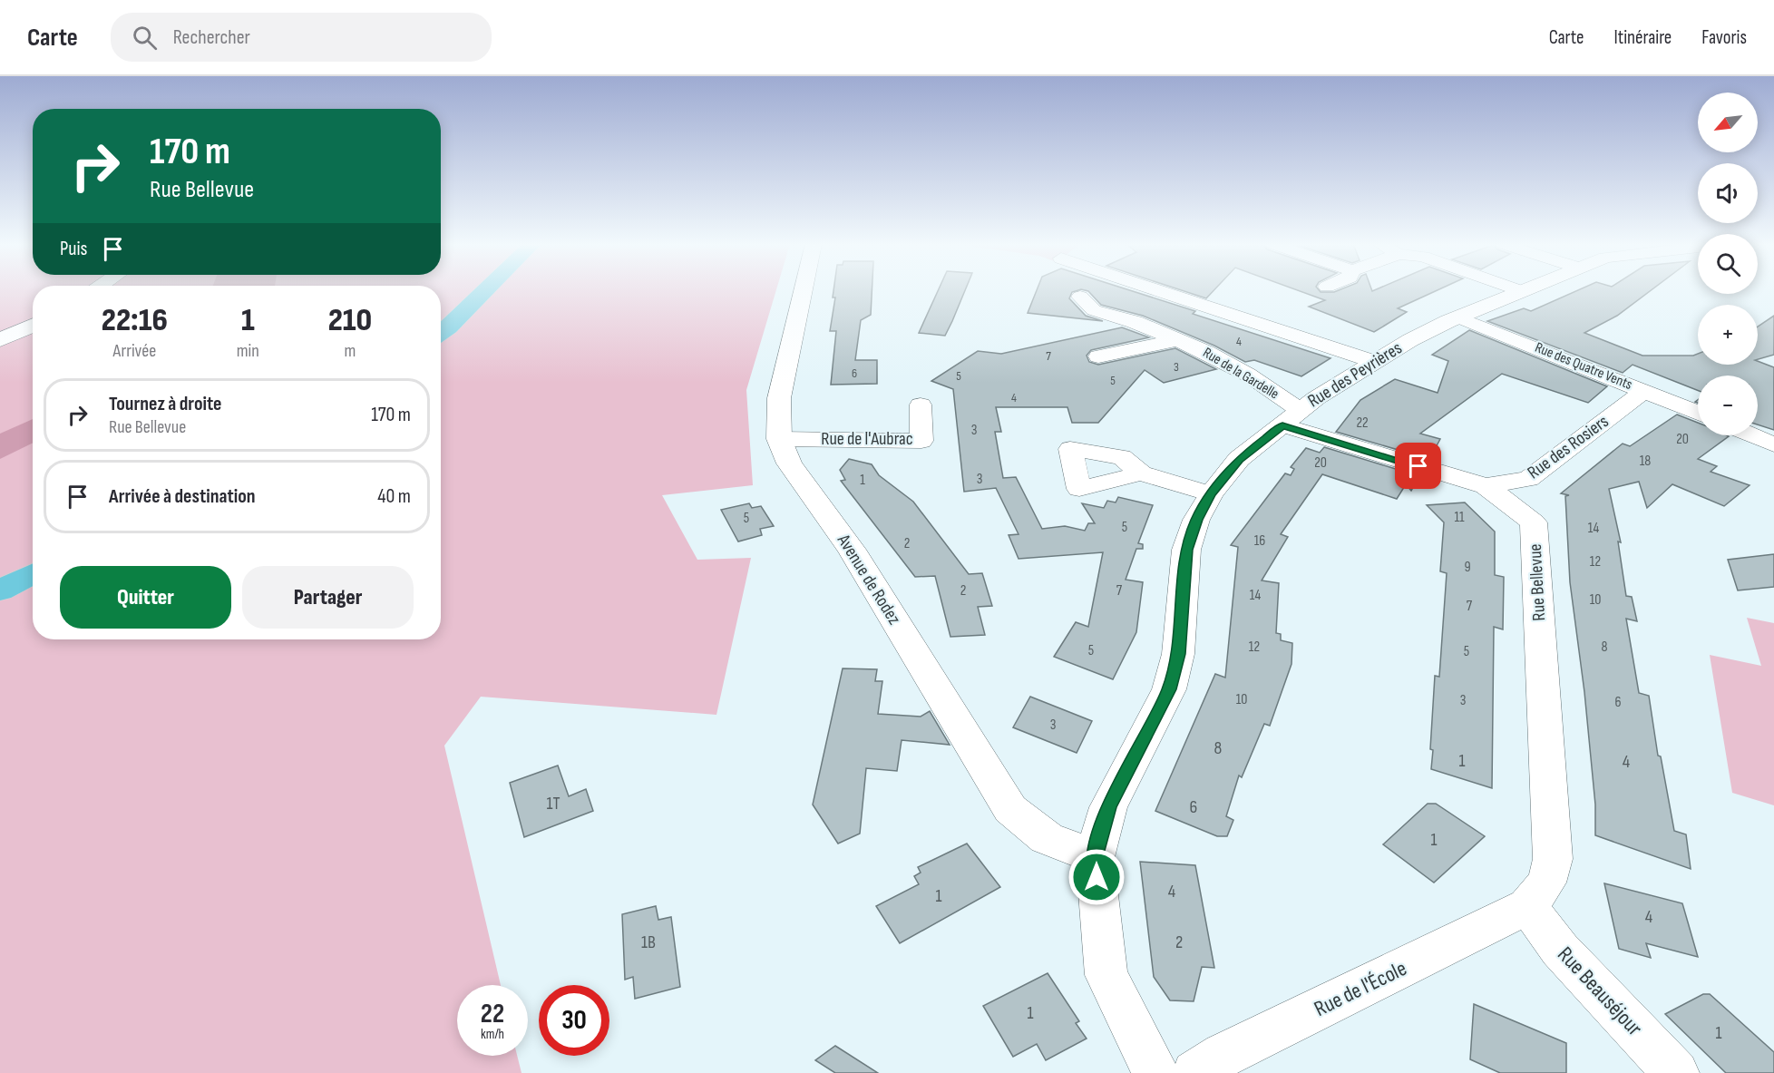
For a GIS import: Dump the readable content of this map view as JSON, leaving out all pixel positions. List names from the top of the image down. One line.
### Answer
{"streets":{"street":["Rue des Quatre Vents","Rue de la Gardelle","Rue des Peyrières","Rue de l'Aubrac","Rue des Rosiers","Avenue de Rodez","Rue Bellevue","Rue de l'École","Rue Beauséjour"]},"crossings":[["Rue des Quatre Vents","Rue des Peyrières"],["Rue des Quatre Vents","Rue des Rosiers"],["Rue de la Gardelle","Rue des Peyrières"],["Rue de la Gardelle","Rue Bellevue"],["Rue des Peyrières","Avenue de Rodez"],["Rue des Peyrières","Rue Bellevue"],["Rue de l'Aubrac","Avenue de Rodez"],["Rue des Rosiers","Rue Bellevue"],["Rue Bellevue","Rue de l'École"],["Rue Bellevue","Rue Beauséjour"],["Rue de l'École","Rue Beauséjour"]],"house_numbers":["4","7","3","6","5","5","4","22","3","20","18","20","3","1","11","5","5","14","16","2","12","9","2","7","14","10","7","12","8","5","5","10","3","6","3","8","1","4","1T","6","1","4","1","4","1B","2","1","1"],"north":"bottom left","page":{"header":"Carte","search":"Rechercher","nav":["Carte","Itinéraire","Favoris"],"map_buttons":["+","−"],"turn":["170 m","Rue Bellevue"],"then":"Puis","eta":["22:16","Arrivée","1","min","210","m"],"list":[{"name":"Tournez à droite","note":"Rue Bellevue","value":"170 m"},{"name":"Arrivée à destination","value":"40 m"}],"buttons":["Quitter","Partager"],"speed":"22 km/h","limit":"30"}}
